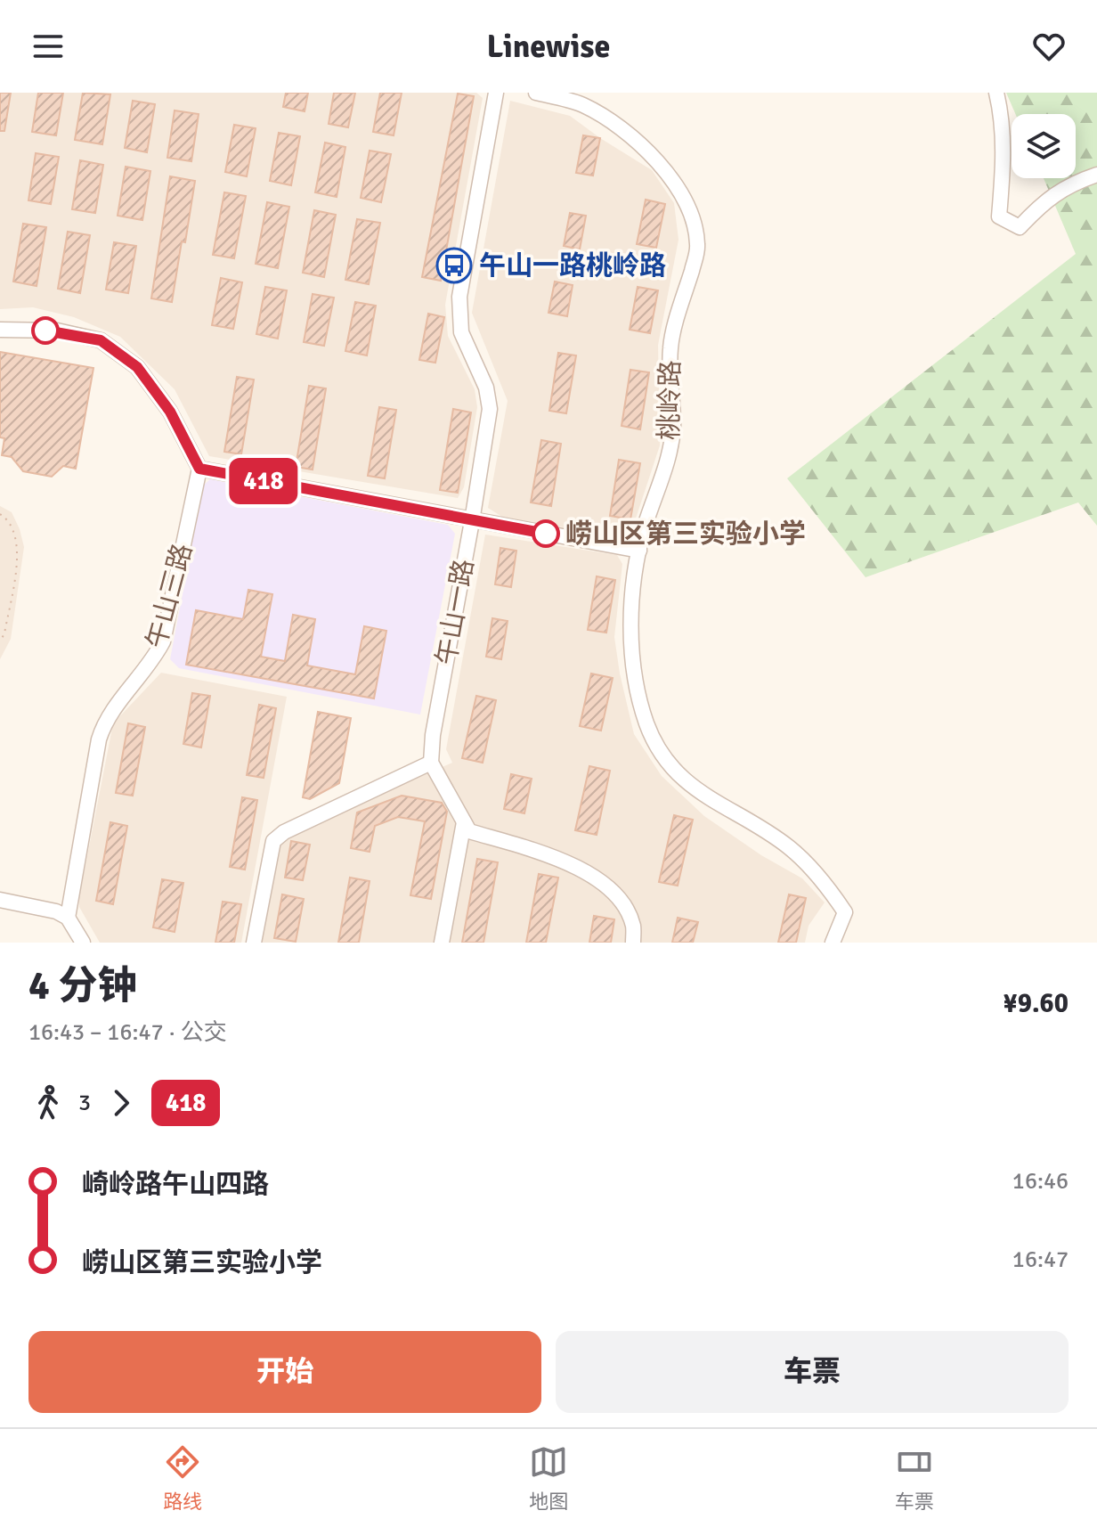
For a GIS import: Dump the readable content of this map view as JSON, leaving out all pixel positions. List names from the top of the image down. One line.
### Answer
{"streets":{"street":["桃岭路","午山三路","午山一路"]},"places":{"bus stop":["午山一路桃岭路"],"other":["崂山区第三实验小学"]},"lines":["bus line 418"],"page":{"header":"Linewise","on_map":"418","heading":["4 分钟","16:43 – 16:47 · 公交","¥9.60"],"legs":["3","418"],"list":[{"name":"崎岭路午山四路","value":"16:46"},{"name":"崂山区第三实验小学","value":"16:47"}],"buttons":["开始","车票"],"tabs":["路线","地图","车票"]}}
